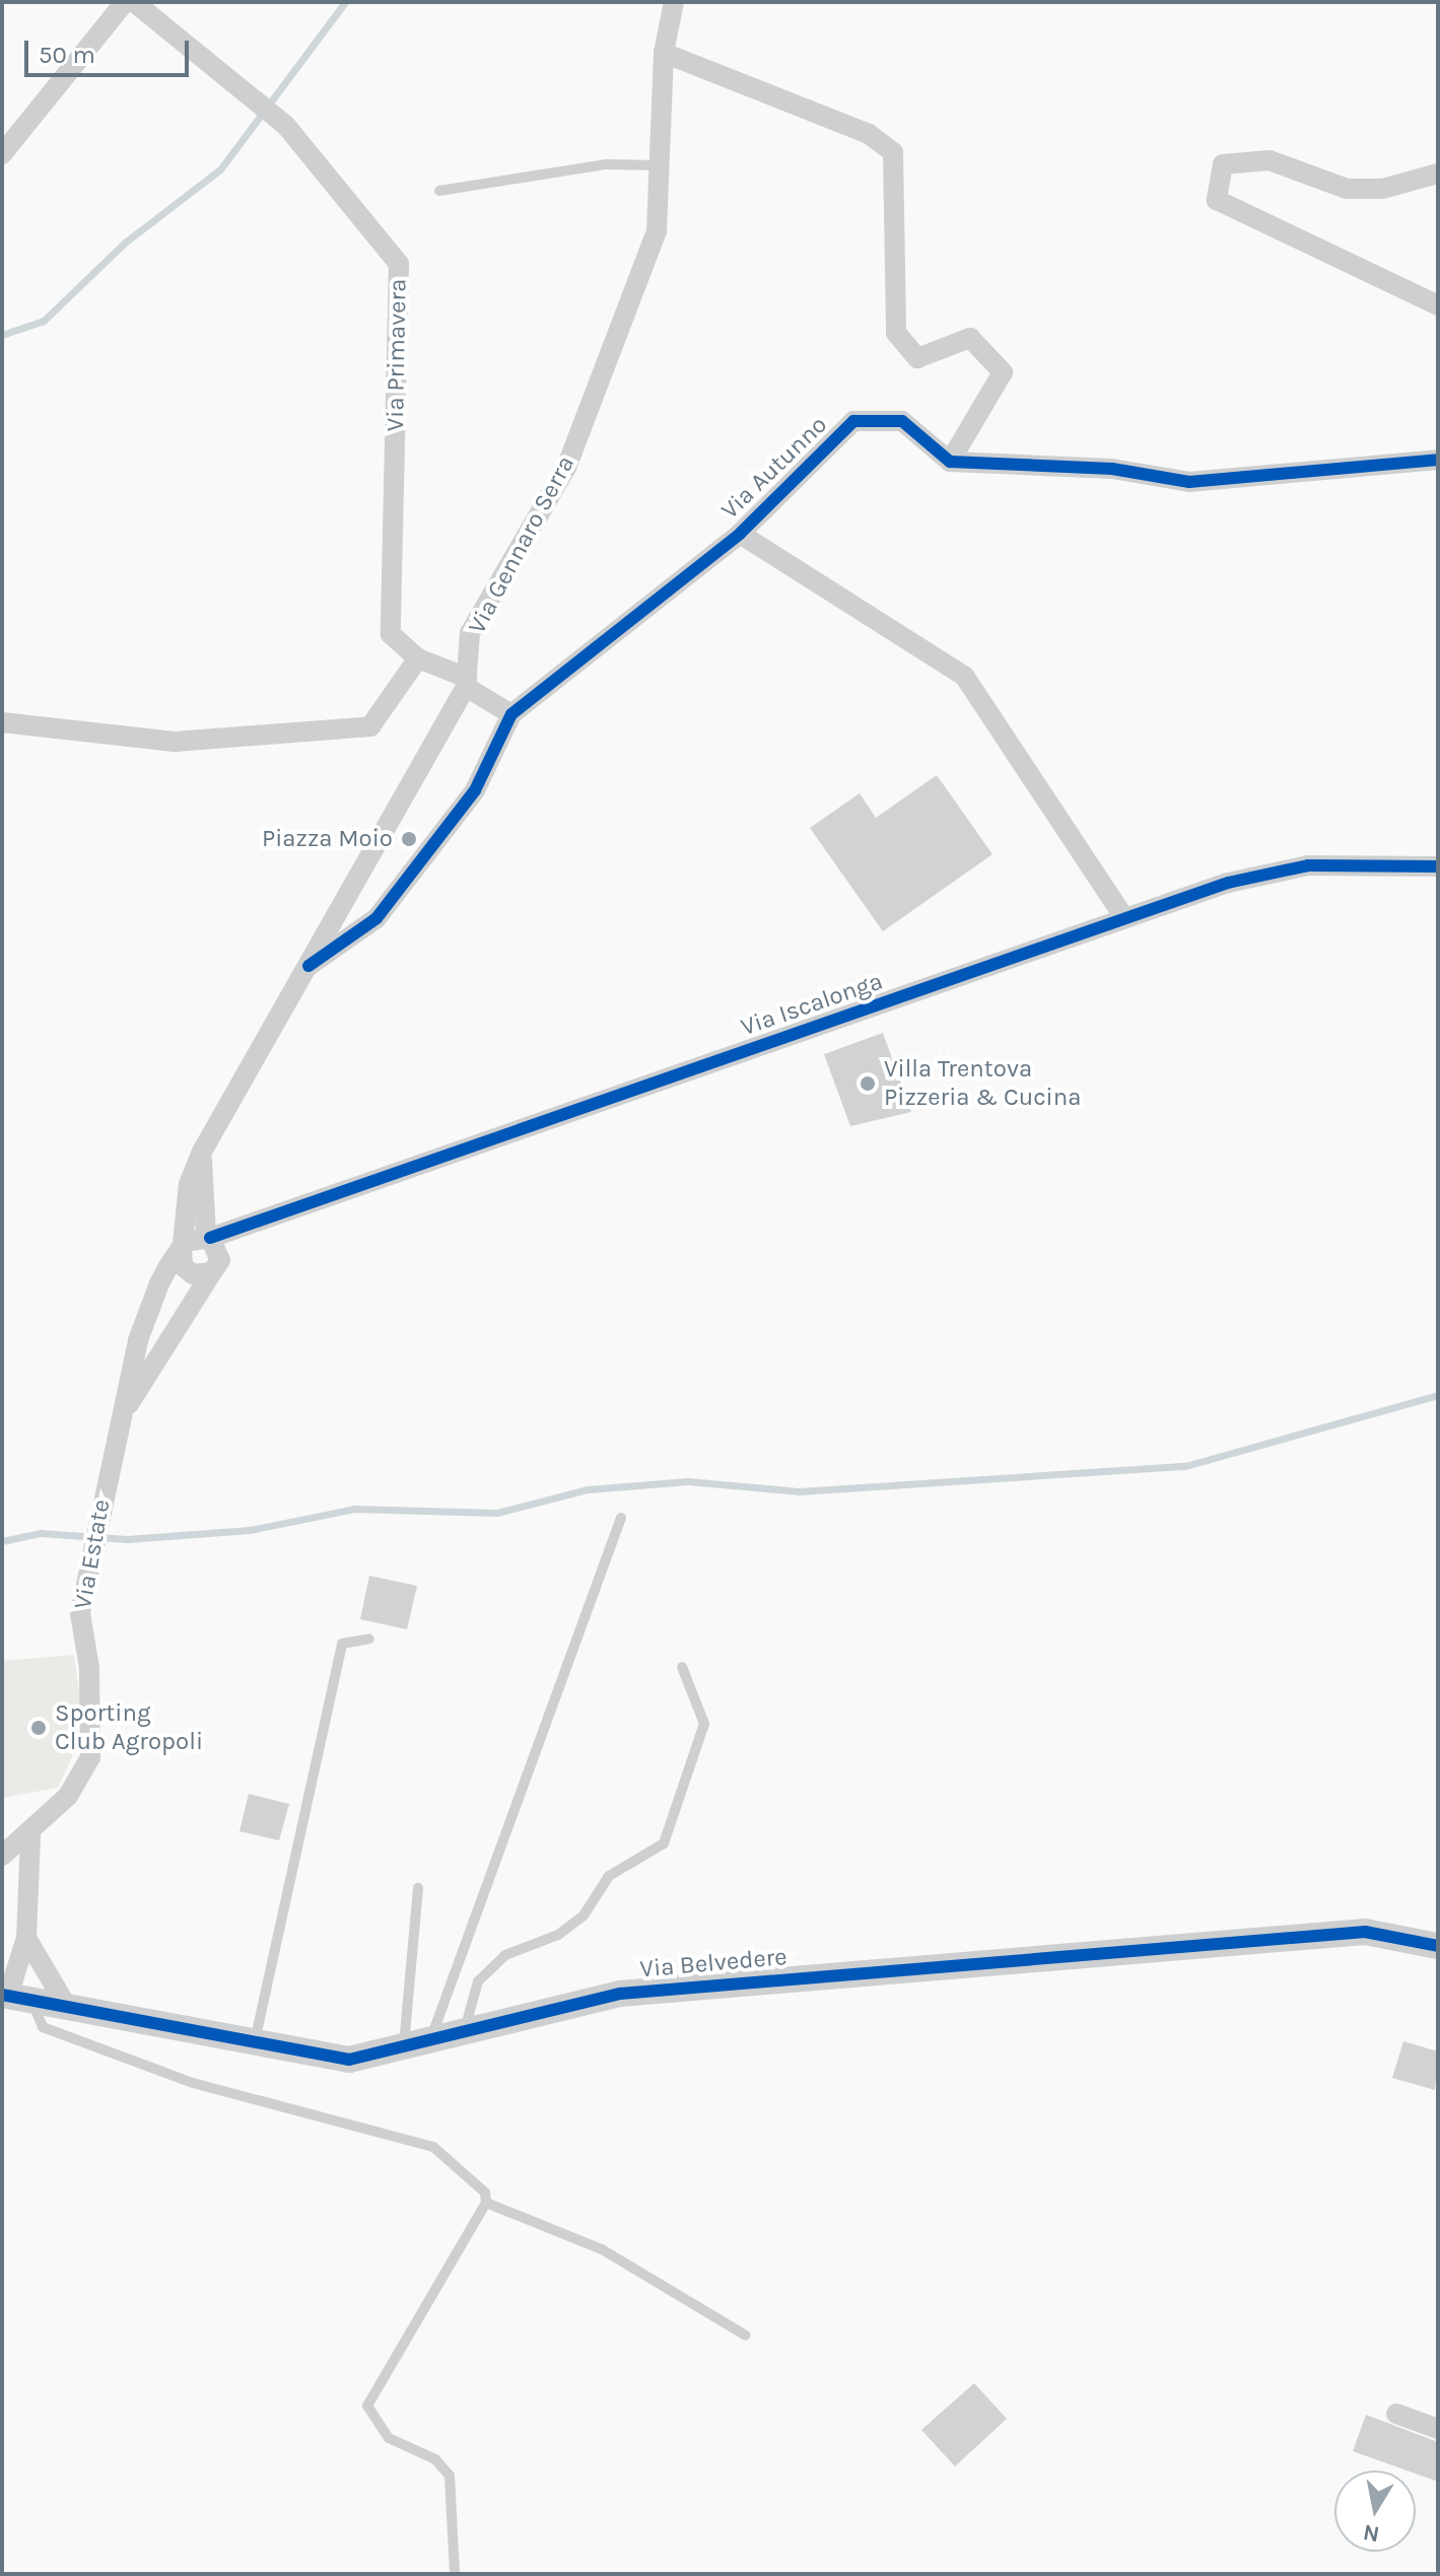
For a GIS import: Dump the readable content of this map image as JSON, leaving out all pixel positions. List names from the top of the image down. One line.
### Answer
{"streets":{"street":["Via Primavera","Via Autunno","Via Gennaro Serra","Via Iscalonga","Via Estate","Via Belvedere"]},"crossings":[["Via Primavera","Via Gennaro Serra"],["Via Autunno","Via Gennaro Serra"],["Via Autunno","Via Estate"],["Via Gennaro Serra","Via Estate"],["Via Iscalonga","Via Estate"]],"places":["Piazza Moio","Villa Trentova Pizzeria & Cucina","Sporting Club Agropoli"],"scale_bar":"50 m","north":"bottom"}
